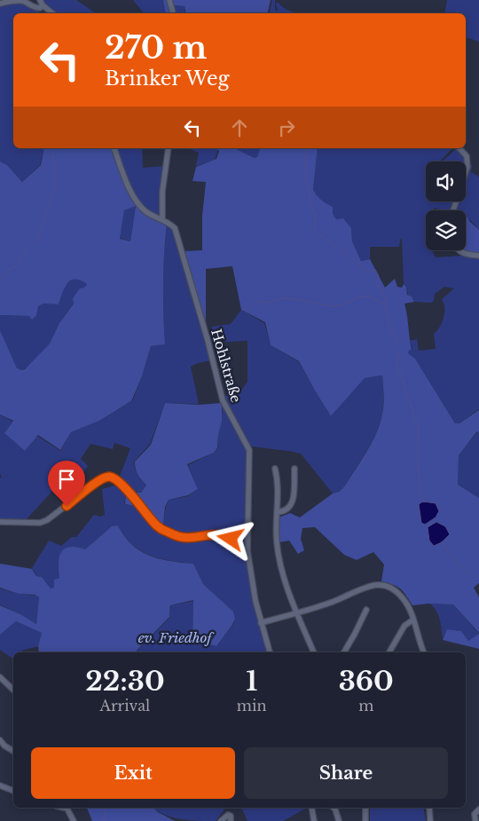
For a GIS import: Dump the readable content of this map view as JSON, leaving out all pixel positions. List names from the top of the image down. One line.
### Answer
{"streets":{"street":["Hohlstraße"]},"parks":["ev. Friedhof"],"page":{"turn":["270 m","Brinker Weg"],"eta":["22:30","Arrival","1","min","360","m"],"buttons":["Exit","Share"]}}
